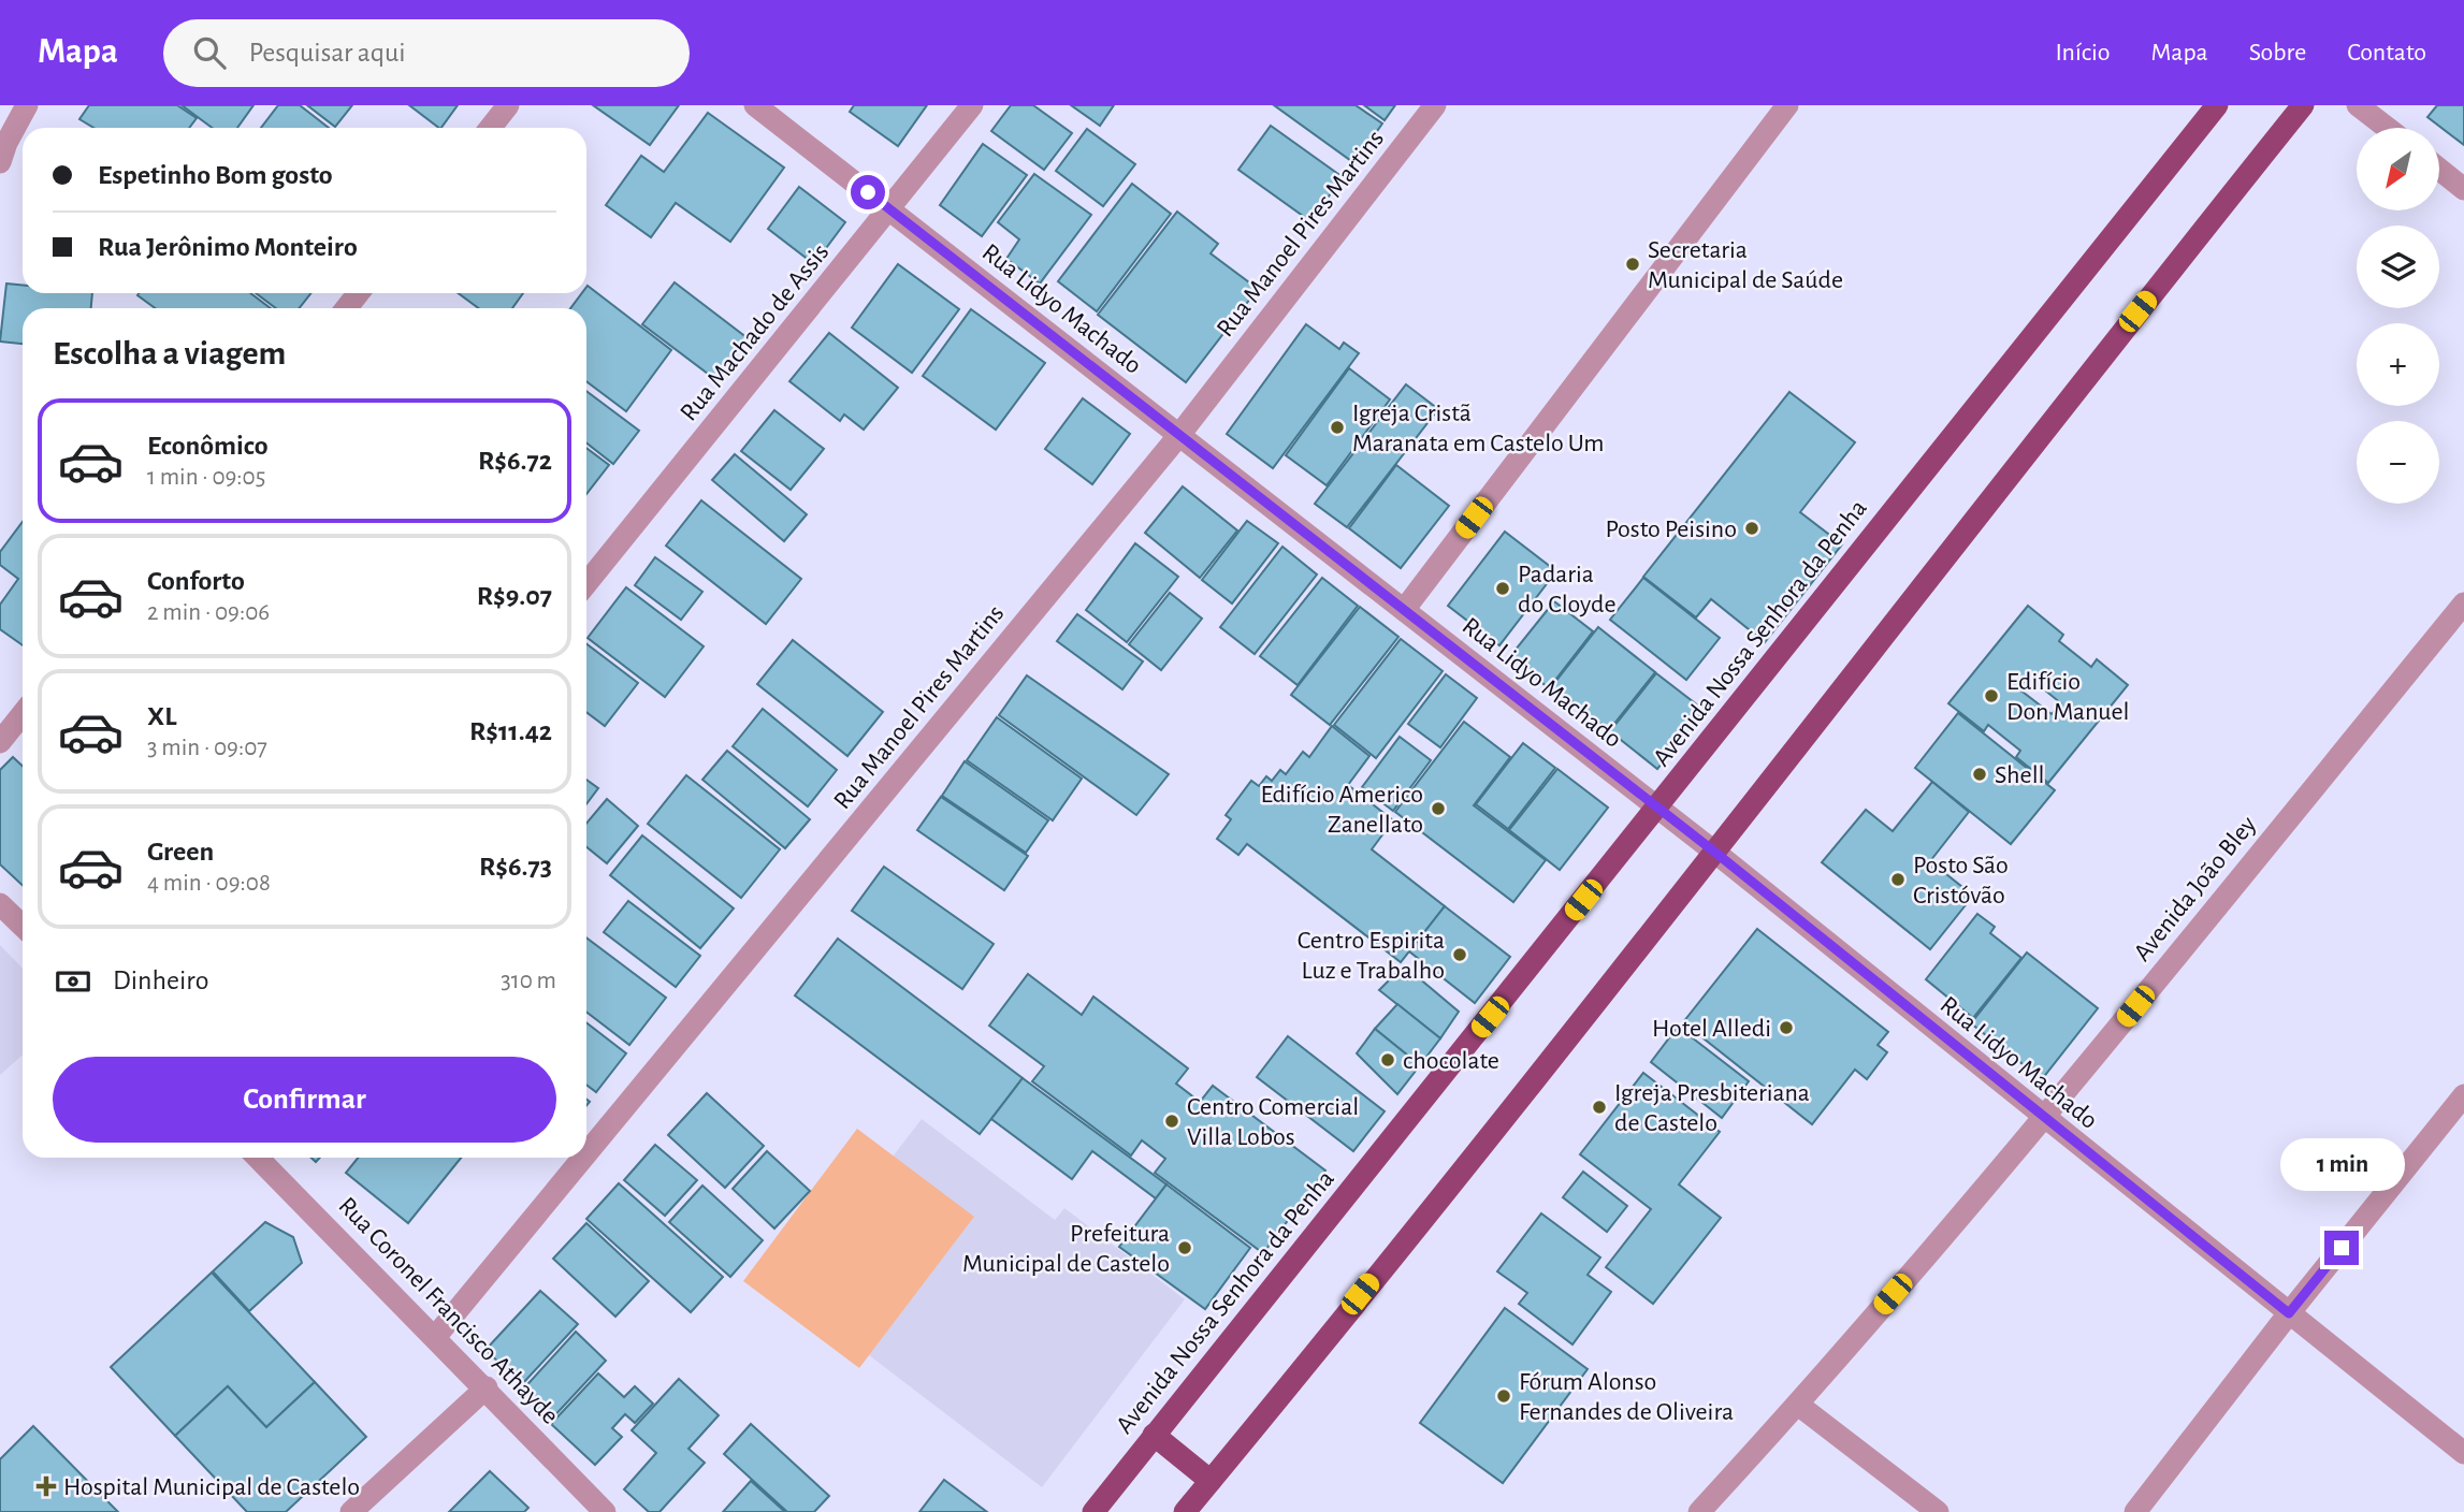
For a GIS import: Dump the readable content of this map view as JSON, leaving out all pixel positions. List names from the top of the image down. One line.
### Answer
{"streets":{"main road":["Avenida Nossa Senhora da Penha"],"street":["Rua Manoel Pires Martins","Rua Lidyo Machado","Rua Machado de Assis","Avenida João Bley","Rua Coronel Francisco Athayde"]},"crossings":[["Rua Manoel Pires Martins","Rua Lidyo Machado"],["Rua Manoel Pires Martins","Rua Coronel Francisco Athayde"],["Rua Lidyo Machado","Rua Machado de Assis"],["Rua Lidyo Machado","Avenida Nossa Senhora da Penha"],["Rua Lidyo Machado","Avenida João Bley"]],"places":{"other":["Secretaria Municipal de Saúde","Igreja Cristã Maranata em Castelo Um","Posto Peisino","Padaria do Cloyde","Edifício Don Manuel","Shell","Edifício Americo Zanellato","Posto São Cristóvão","Centro Espirita Luz e Trabalho","Hotel Alledi","chocolate","Igreja Presbiteriana de Castelo","Centro Comercial Villa Lobos","Prefeitura Municipal de Castelo","Fórum Alonso Fernandes de Oliveira"],"health":["Hospital Municipal de Castelo"]},"north":"bottom left","page":{"header":"Mapa","search":"Pesquisar aqui","nav":["Início","Mapa","Sobre","Contato"],"map_buttons":["+","−"],"banner":["Espetinho Bom gosto","Rua Jerônimo Monteiro"],"heading":"Escolha a viagem","list":[{"name":"Econômico","note":"1 min · 09:05","value":"R$6.72"},{"name":"Conforto","note":"2 min · 09:06","value":"R$9.07"},{"name":"XL","note":"3 min · 09:07","value":"R$11.42"},{"name":"Green","note":"4 min · 09:08","value":"R$6.73"}],"pay":["Dinheiro","310 m"],"buttons":"Confirmar","bubble":"1 min"}}
